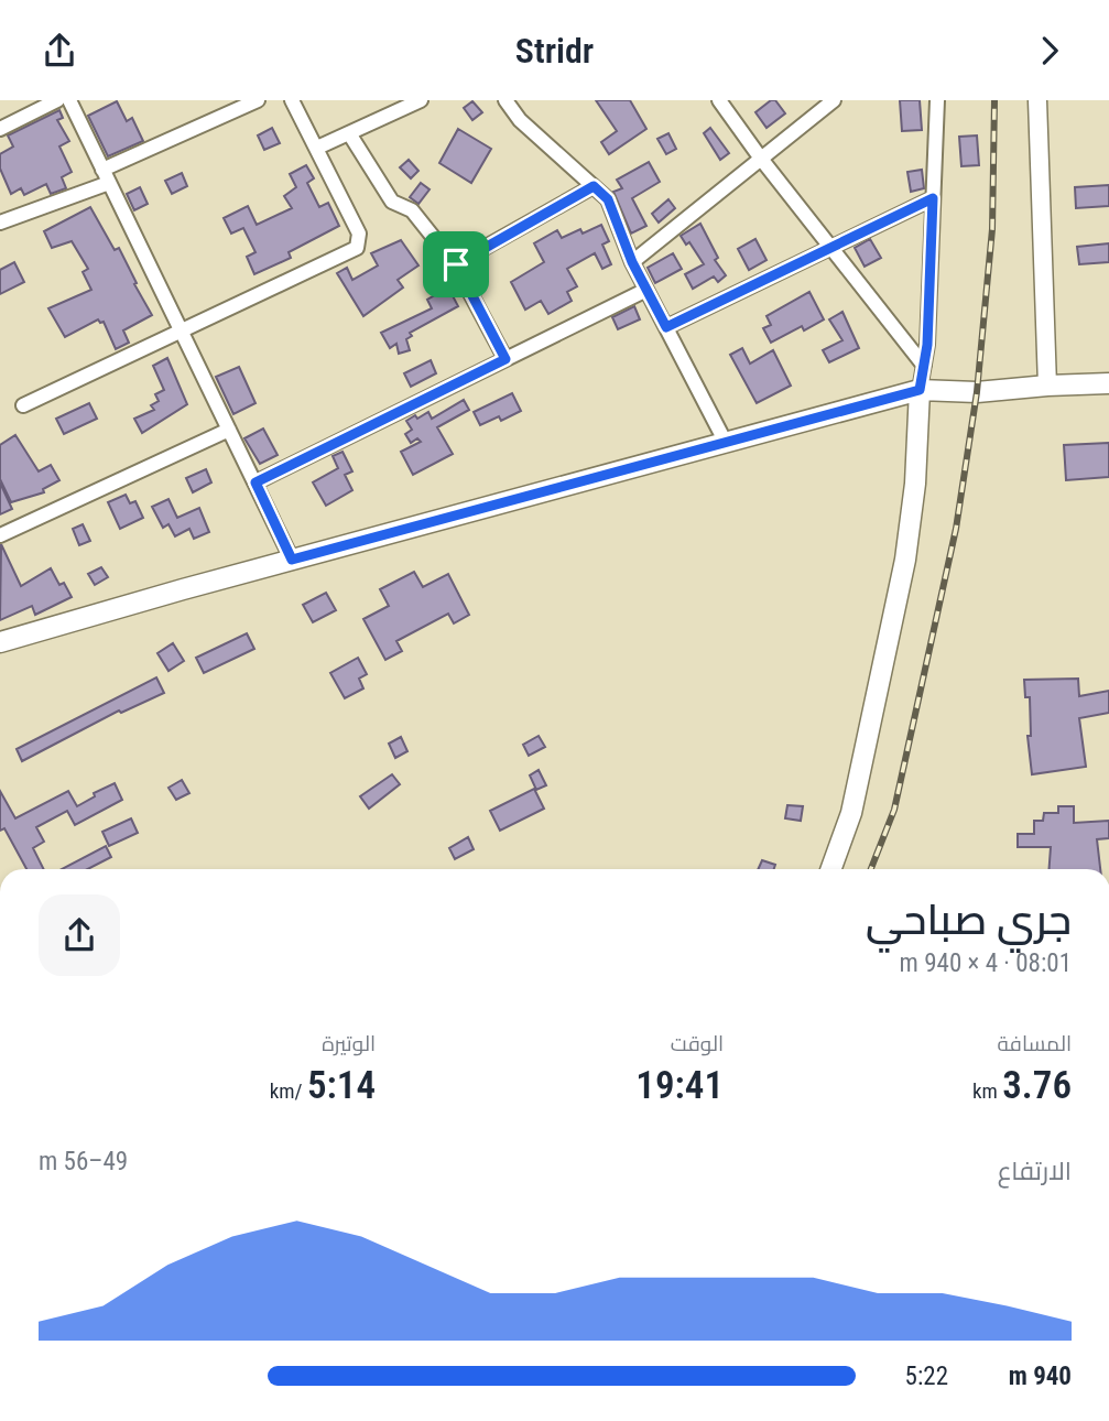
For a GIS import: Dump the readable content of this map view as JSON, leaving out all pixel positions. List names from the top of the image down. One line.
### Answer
{"page":{"header":"Stridr","heading":["جري صباحي","08:01 · 4 × 940 m"],"stats":[["المسافة","3.76 km"],["الوقت","19:41"],["الوتيرة","5:14 /km"]],"chart":["الارتفاع","49–56 m"],"list":[{"name":"940 m","note":"5:22"}]}}
